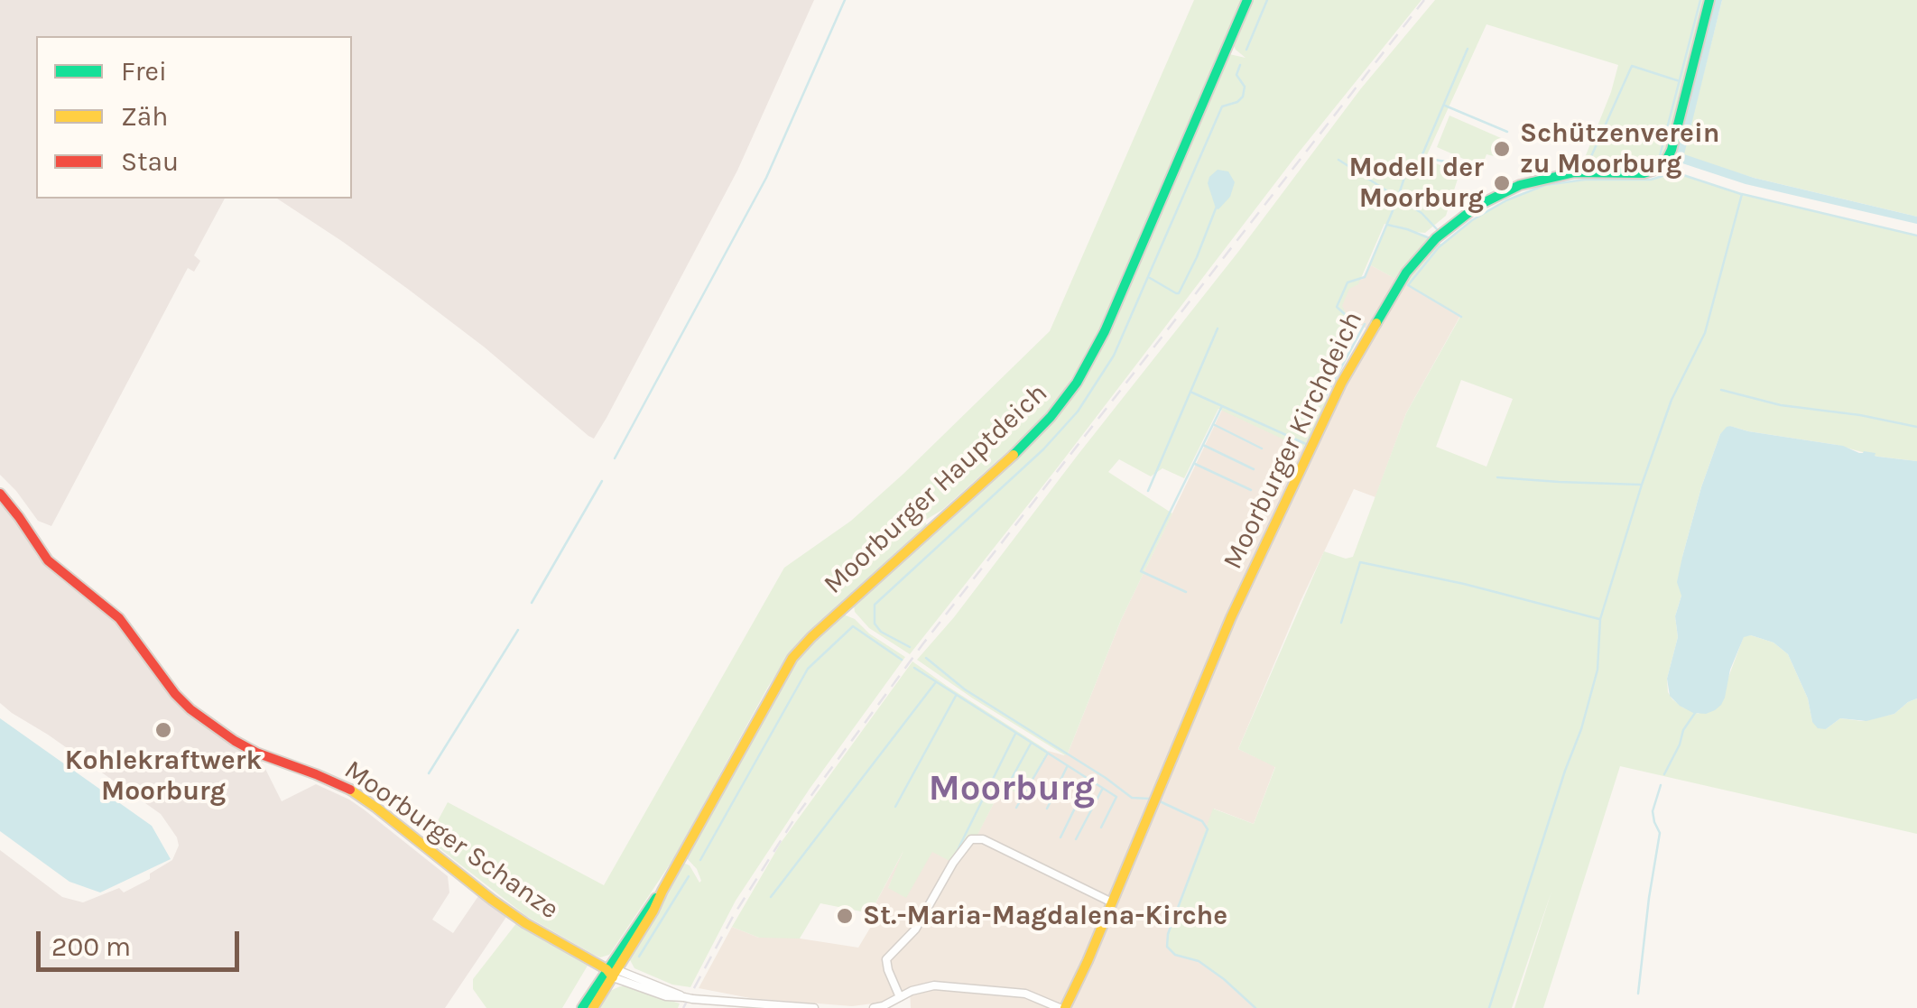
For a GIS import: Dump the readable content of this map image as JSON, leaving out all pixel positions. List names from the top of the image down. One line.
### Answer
{"streets":{"street":["Moorburger Kirchdeich","Moorburger Hauptdeich","Moorburger Schanze"]},"crossings":[["Moorburger Hauptdeich","Moorburger Schanze"]],"districts":["Moorburg"],"places":["Schützenverein zu Moorburg","Modell der Moorburg","Kohlekraftwerk Moorburg","St.-Maria-Magdalena-Kirche"],"legend":["Frei","Zäh","Stau"],"scale_bar":"200 m"}
